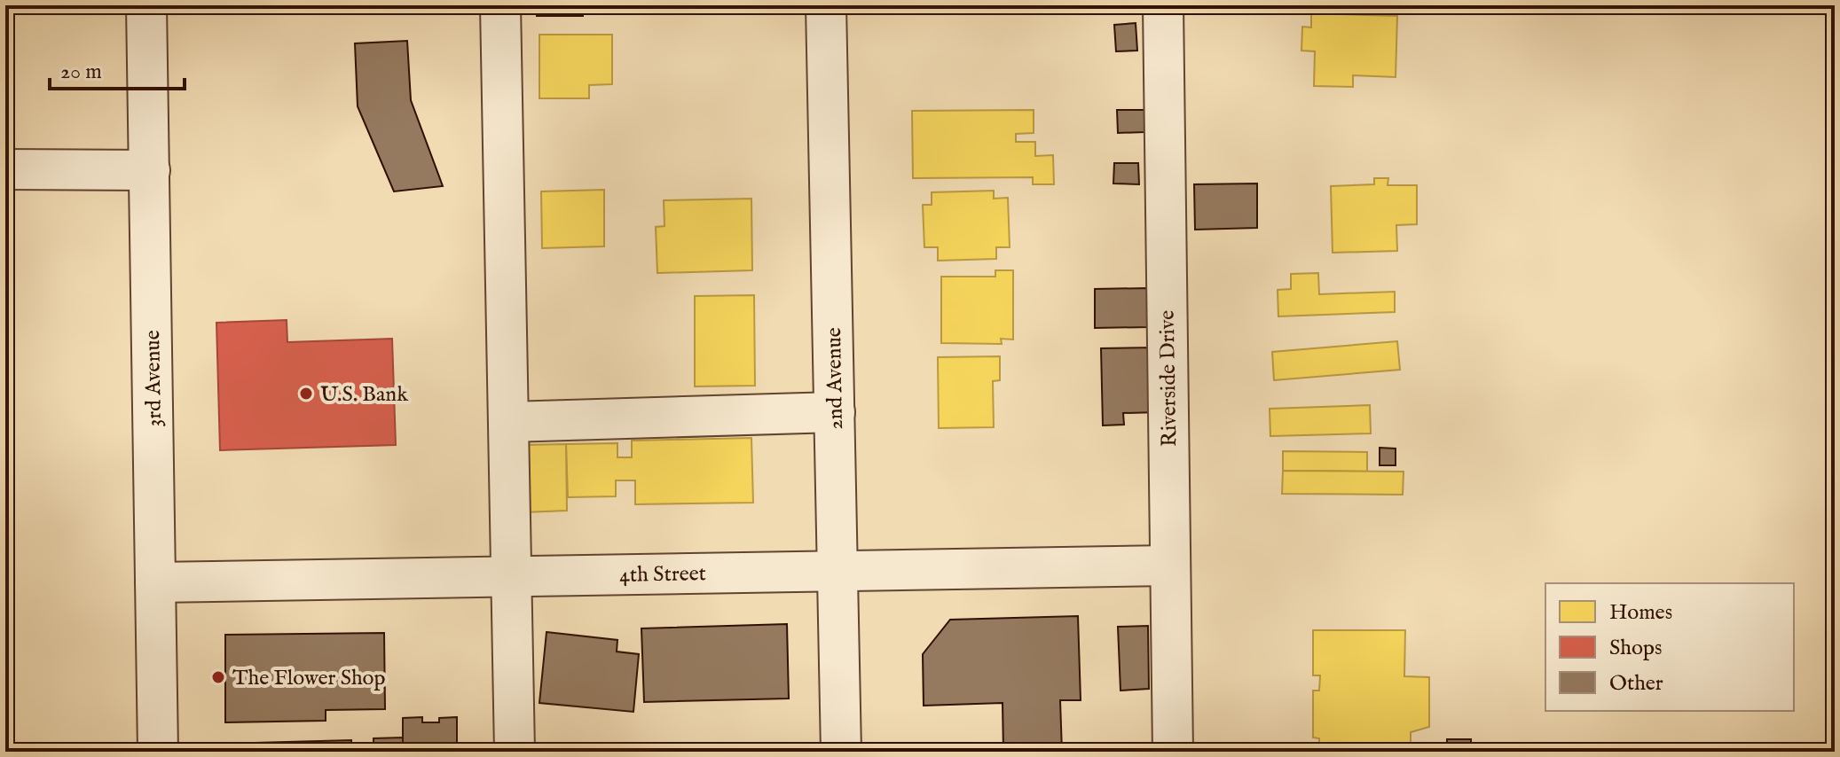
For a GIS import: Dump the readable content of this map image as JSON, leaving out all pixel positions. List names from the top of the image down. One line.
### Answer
{"streets":{"street":["3rd Avenue","2nd Avenue","Riverside Drive","4th Street"]},"crossings":[["3rd Avenue","4th Street"],["2nd Avenue","4th Street"],["Riverside Drive","4th Street"]],"places":["U.S. Bank","The Flower Shop"],"legend":["Homes","Shops","Other"],"scale_bar":"20 m"}
